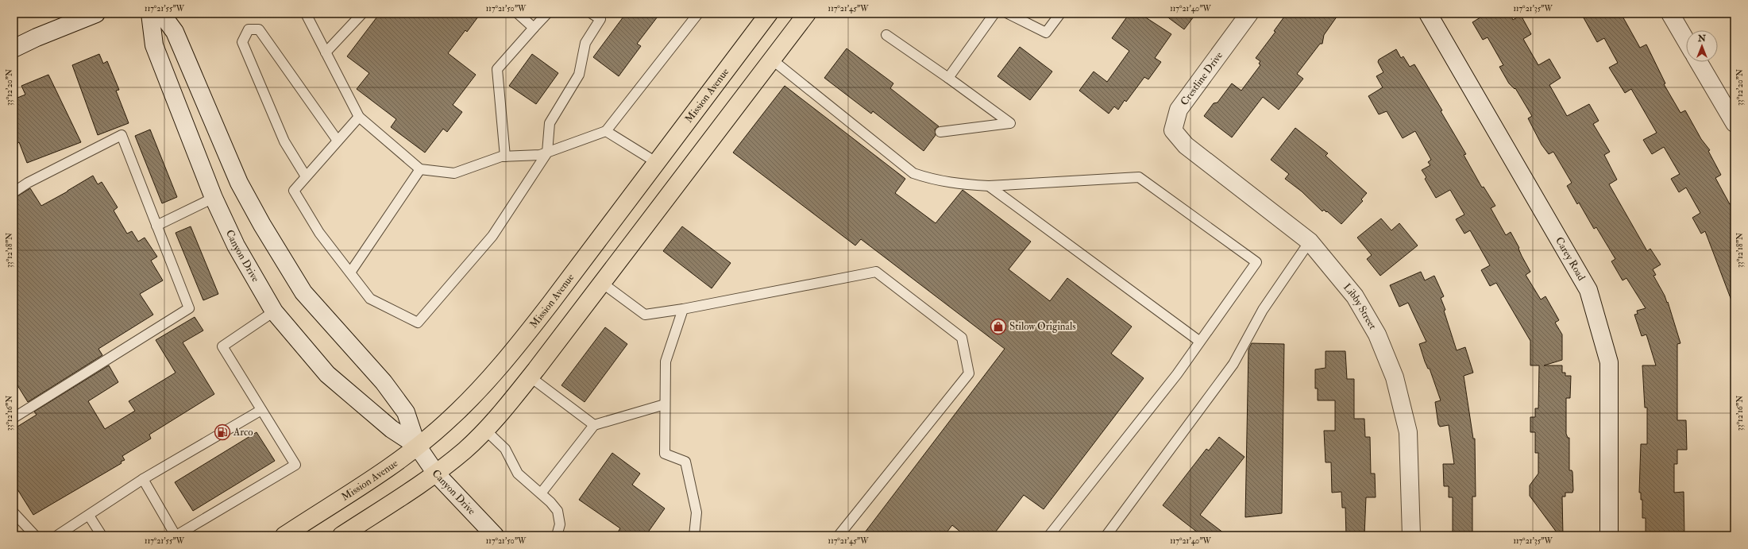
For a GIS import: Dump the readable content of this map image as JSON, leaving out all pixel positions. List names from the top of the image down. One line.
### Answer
{"streets":{"main road":["Mission Avenue"],"street":["Crestline Drive","Canyon Drive","Carey Road","Libby Street"]},"crossings":[["Crestline Drive","Libby Street"],["Mission Avenue","Canyon Drive"]],"places":{"shop":["Stilow Originals"],"fuel station":["Arco"]},"north":"top","coordinates":["117°21'55\"W","117°21'50\"W","117°21'45\"W","117°21'40\"W","117°21'35\"W","33°12'20\"N","33°12'18\"N","33°12'16\"N"]}
